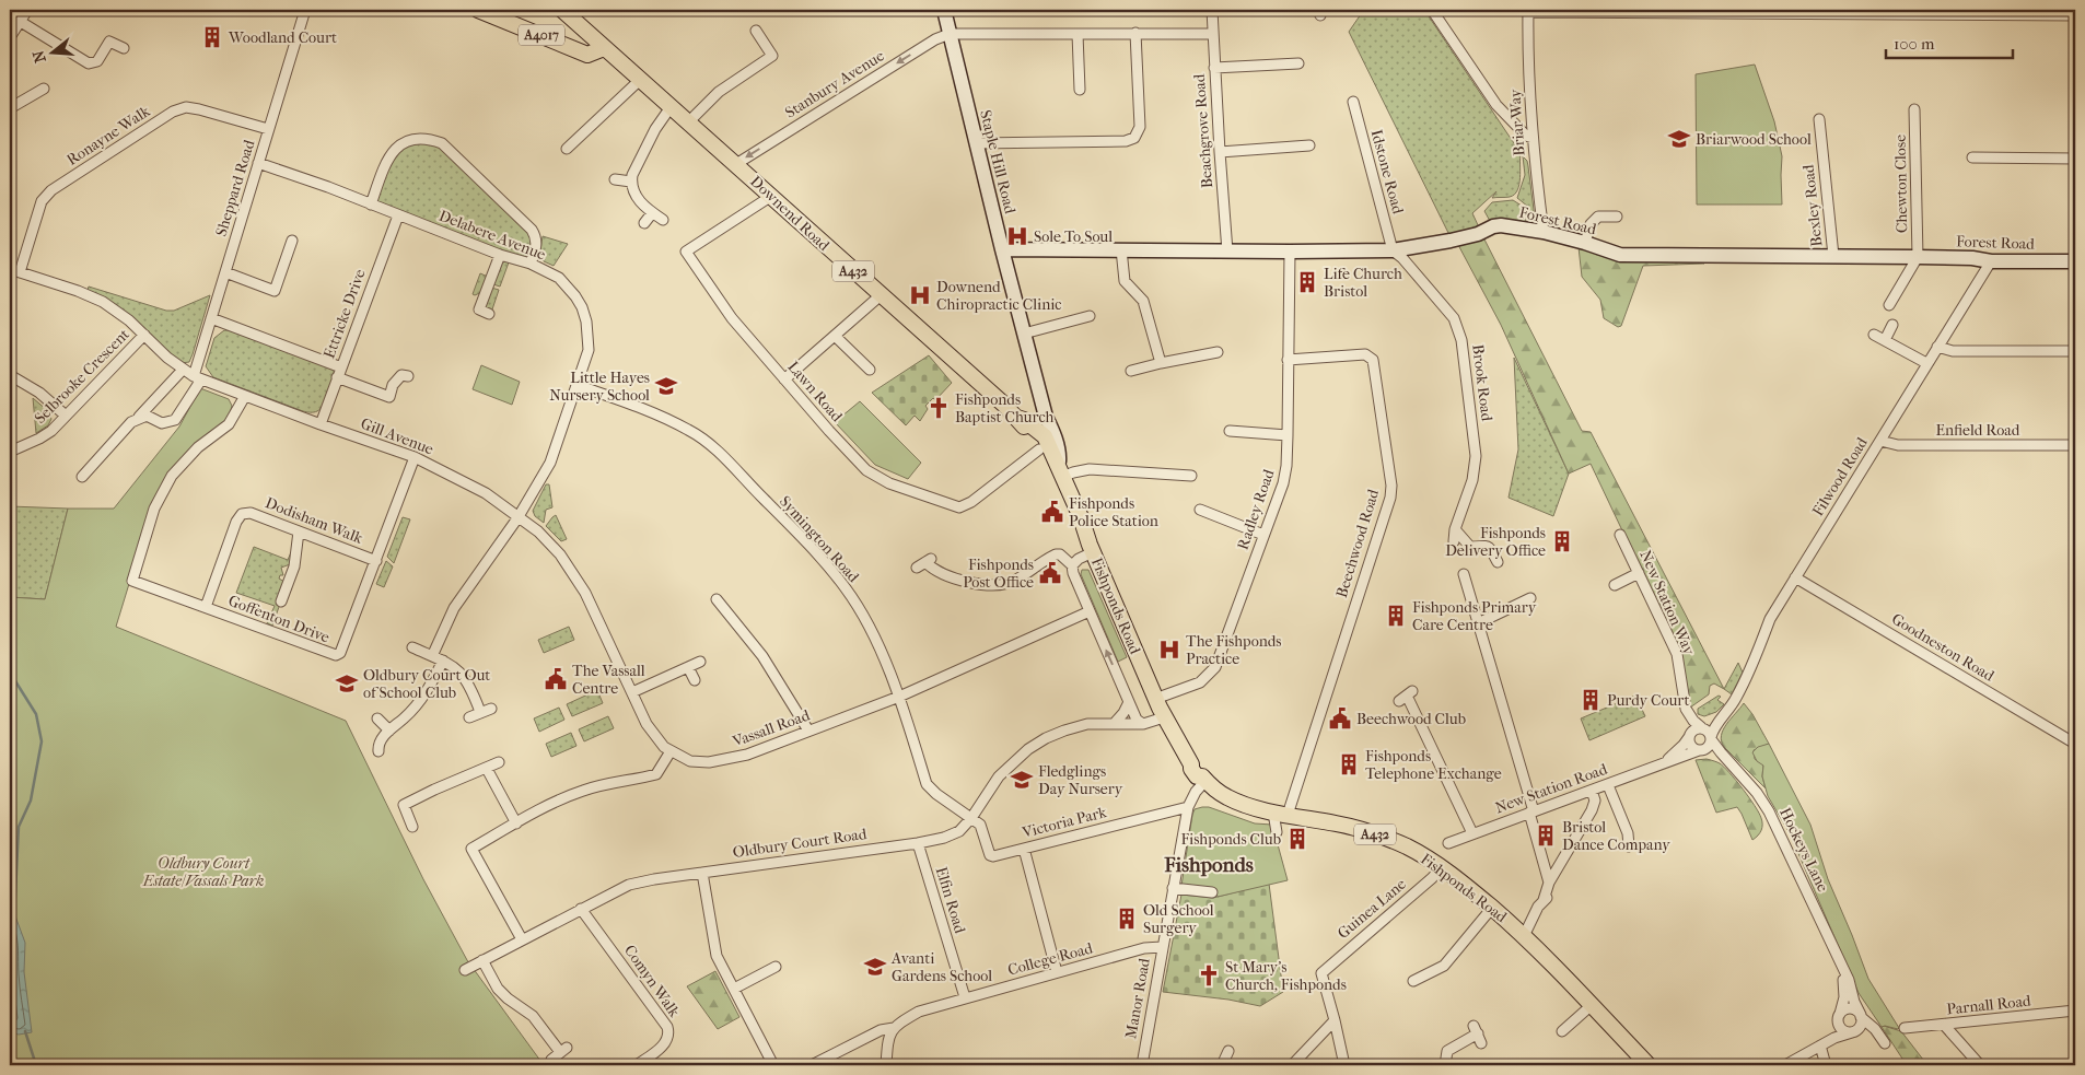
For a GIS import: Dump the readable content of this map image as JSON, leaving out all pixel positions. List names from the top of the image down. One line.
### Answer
{"streets":{"main road":["A4017","Staple Hill Road","Downend Road","Forest Road","A432","Fishponds Road"],"street":["Stanbury Avenue","Briar Way","Beachgrove Road","Ronayne Walk","Idstone Road","Chewton Close","Sheppard Road","Bexley Road","Delabere Avenue","Ettricke Drive","Selbrooke Crescent","Brook Road","Lawn Road","Enfield Road","Gill Avenue","Filwood Road","Radley Road","Dodisham Walk","Symington Road","Beechwood Road","New Station Way","Goffenton Drive","Goodneston Road","Vassall Road","New Station Road","Victoria Park","Oldbury Court Road","Hockeys Lane","Elfin Road","Guinea Lane","College Road","Comyn Walk","Manor Road","Parnall Road"]},"crossings":[["A4017","Downend Road"],["Stanbury Avenue","Staple Hill Road"],["Stanbury Avenue","Downend Road"],["Briar Way","Forest Road"],["Beachgrove Road","Forest Road"],["Ronayne Walk","Sheppard Road"],["Ronayne Walk","Gill Avenue"],["Staple Hill Road","Downend Road"],["Staple Hill Road","Forest Road"],["Staple Hill Road","Lawn Road"],["Staple Hill Road","Fishponds Road"],["Idstone Road","Forest Road"],["Idstone Road","Brook Road"],["Chewton Close","Forest Road"],["Sheppard Road","Delabere Avenue"],["Sheppard Road","Gill Avenue"],["Bexley Road","Forest Road"],["Downend Road","Lawn Road"],["Downend Road","Fishponds Road"],["Forest Road","Brook Road"],["Forest Road","Filwood Road"],["Forest Road","Radley Road"],["Delabere Avenue","Ettricke Drive"],["Delabere Avenue","Gill Avenue"],["Delabere Avenue","Symington Road"],["Ettricke Drive","Gill Avenue"],["Selbrooke Crescent","Gill Avenue"],["Lawn Road","Fishponds Road"],["Enfield Road","Filwood Road"],["Gill Avenue","Goffenton Drive"],["Gill Avenue","Vassall Road"],["Filwood Road","New Station Way"],["Filwood Road","Goodneston Road"],["Filwood Road","New Station Road"],["Filwood Road","Hockeys Lane"],["Radley Road","Beechwood Road"],["Radley Road","Fishponds Road"],["Dodisham Walk","Goffenton Drive"],["Symington Road","Vassall Road"],["Symington Road","Victoria Park"],["Symington Road","Oldbury Court Road"],["Beechwood Road","Fishponds Road"],["New Station Way","New Station Road"],["New Station Way","Hockeys Lane"],["Fishponds Road","Oldbury Court Road"],["Fishponds Road","Guinea Lane"],["Fishponds Road","Manor Road"],["New Station Road","Hockeys Lane"],["Victoria Park","Oldbury Court Road"],["Victoria Park","Manor Road"],["Oldbury Court Road","Elfin Road"],["Oldbury Court Road","Comyn Walk"],["Elfin Road","College Road"],["College Road","Manor Road"]],"one_way":["Stanbury Avenue"],"districts":["Fishponds"],"parks":["Oldbury Court Estate/Vassals Park"],"places":{"building":["Woodland Court","Life Church Bristol","Fishponds Delivery Office","Fishponds Primary Care Centre","Purdy Court","Fishponds Telephone Exchange","Bristol Dance Company","Fishponds Club","Old School Surgery"],"school or university":["Briarwood School","Little Hayes Nursery School","Oldbury Court Out of School Club","Fledglings Day Nursery","Avanti Gardens School"],"hospital":["Sole To Soul","Downend Chiropractic Clinic","The Fishponds Practice"],"church":["Fishponds Baptist Church","St Mary's Church, Fishponds"],"public building":["Fishponds Police Station","Fishponds Post Office","The Vassall Centre","Beechwood Club"]},"scale_bar":"100 m","north":"left"}
